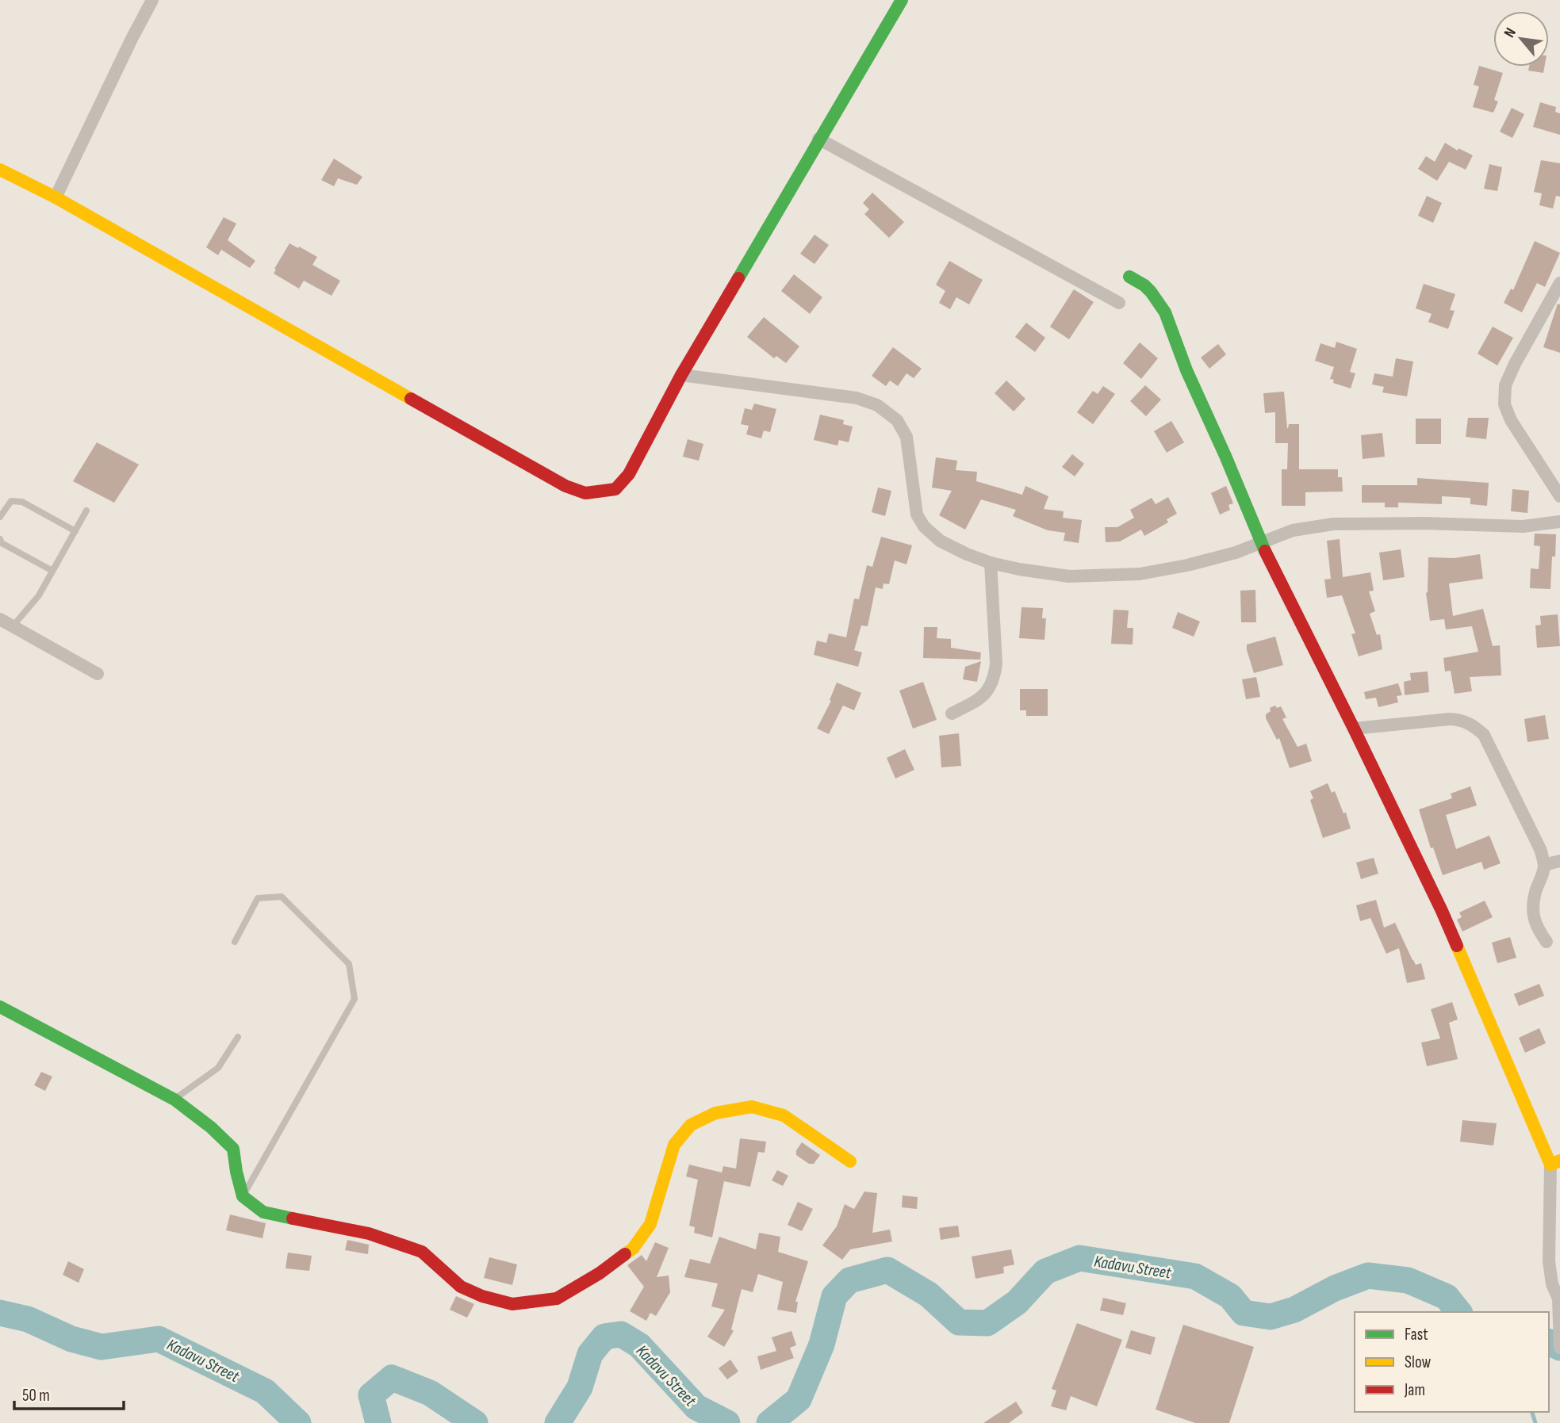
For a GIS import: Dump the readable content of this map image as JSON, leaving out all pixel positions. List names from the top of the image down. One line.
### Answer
{"water":["Kadavu Street"],"legend":["Fast","Slow","Jam"],"scale_bar":"50 m","north":"top left"}
